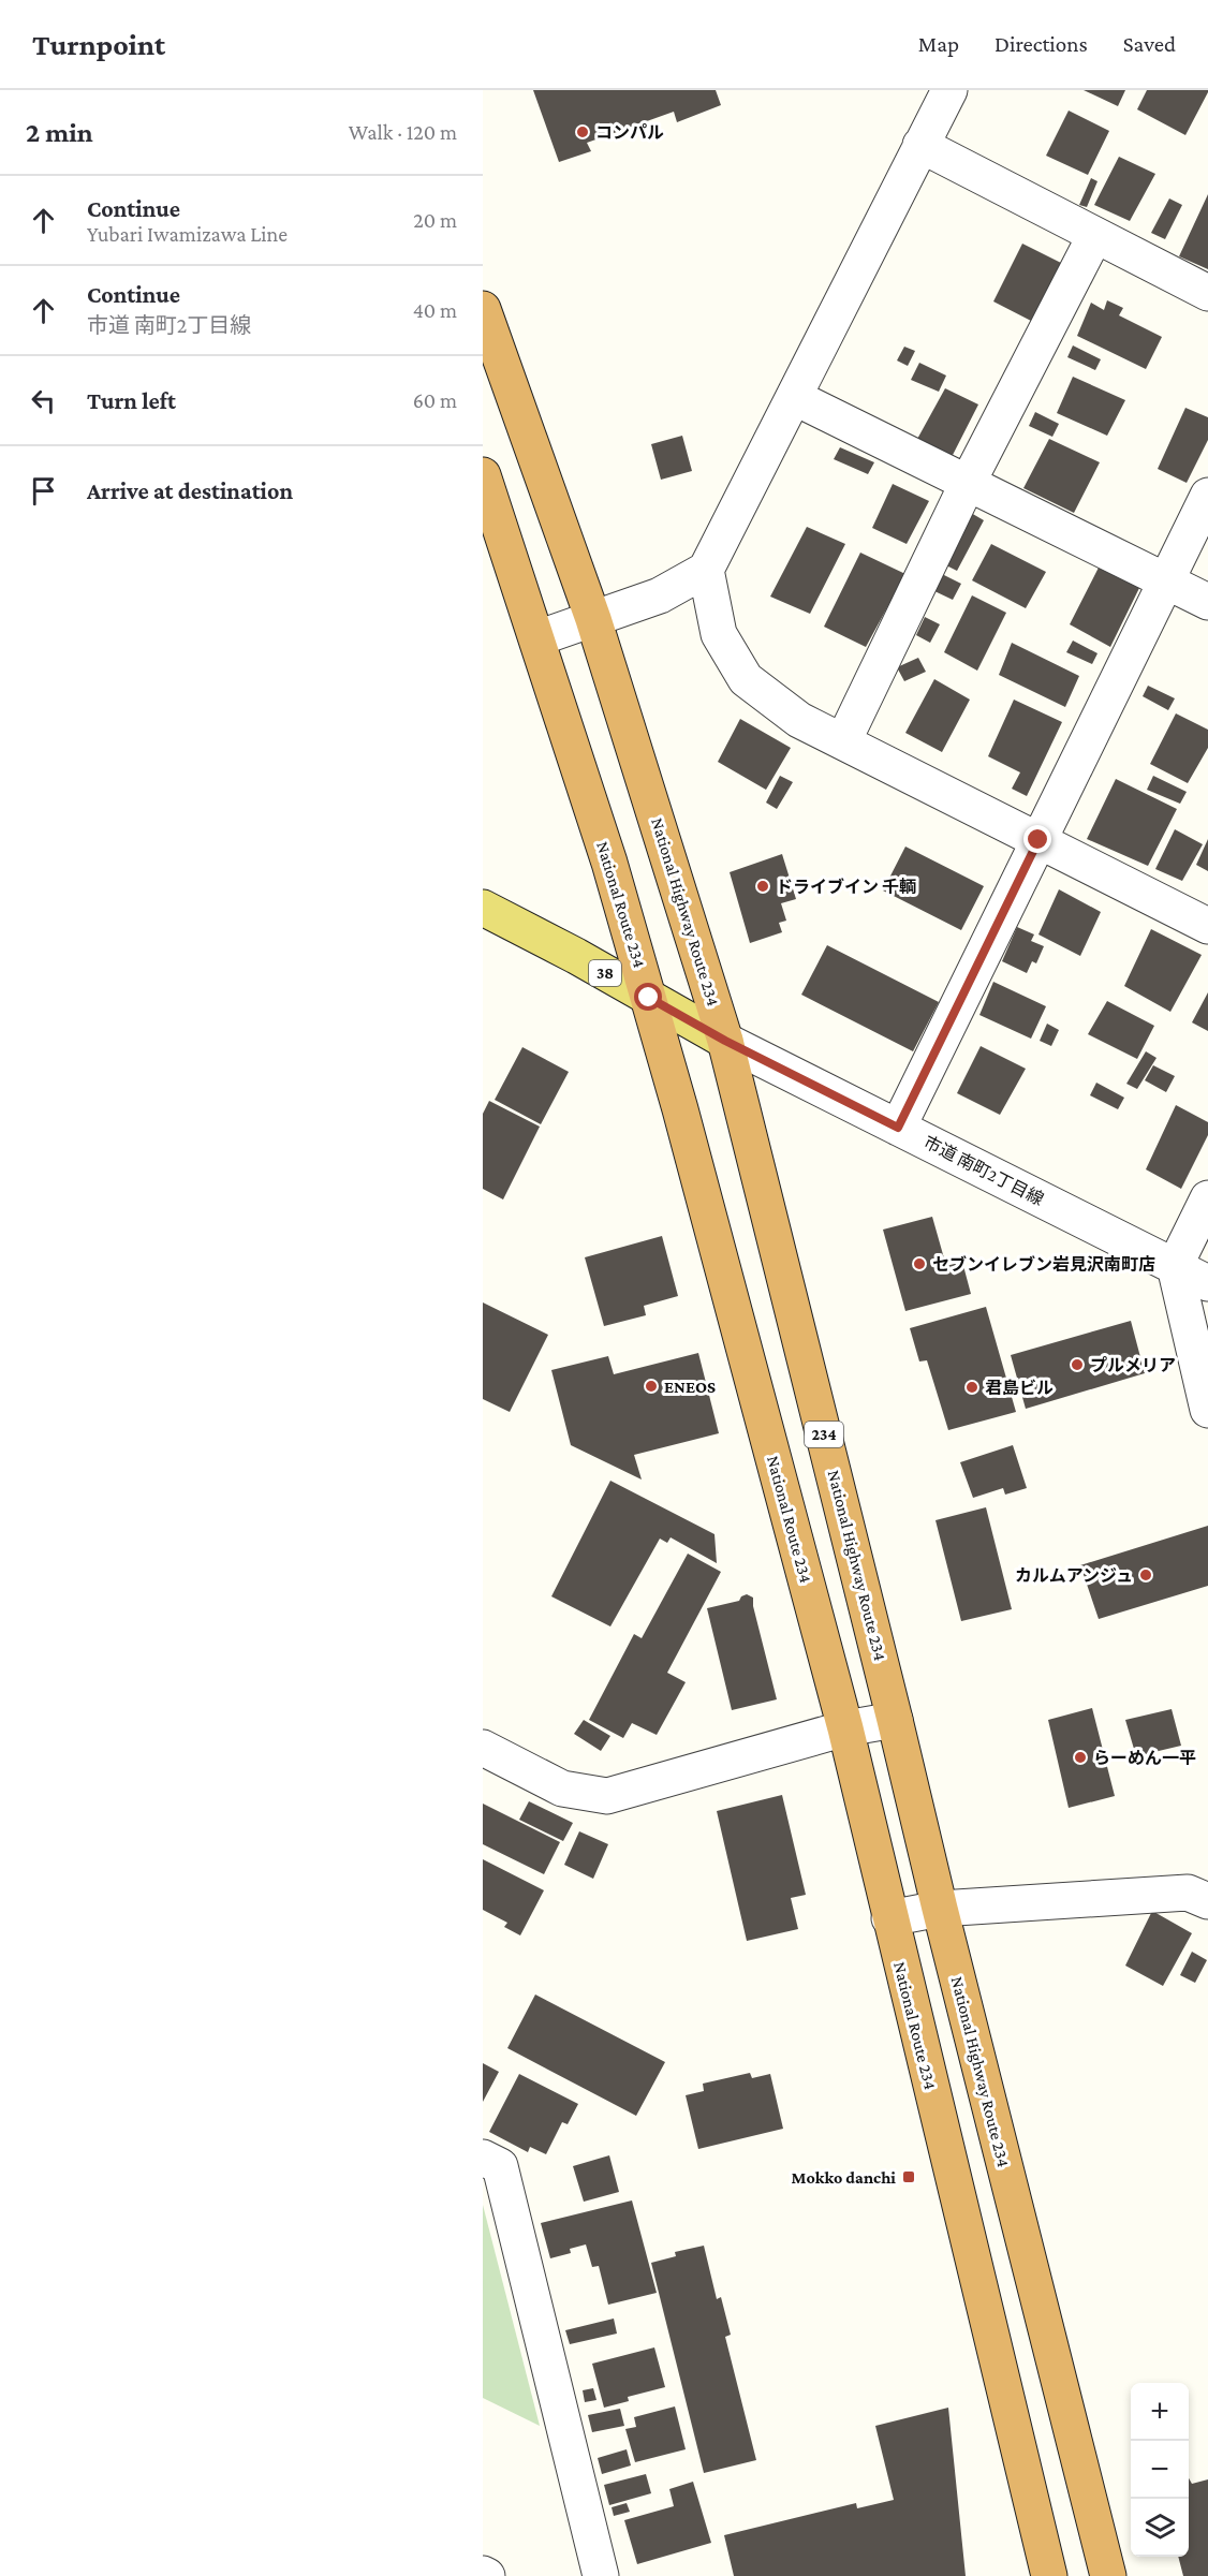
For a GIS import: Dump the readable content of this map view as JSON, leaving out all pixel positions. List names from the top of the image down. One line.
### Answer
{"streets":{"highway":["National Route 234","National Highway Route 234","234"],"main road":["38"],"street":["市道 南町2丁目線"]},"crossings":[["National Route 234","38"],["National Highway Route 234","38"],["National Highway Route 234","市道 南町2丁目線"],["38","市道 南町2丁目線"]],"places":{"other":["コンパル","ドライブイン 千輌","セブンイレブン岩見沢南町店","プルメリア","ENEOS","君島ビル","カルムアンジュ","らーめん一平"],"transit":["Mokko danchi"]},"page":{"header":"Turnpoint","nav":["Map","Directions","Saved"],"heading":["2 min","Walk · 120 m"],"list":[["Continue","Yubari Iwamizawa Line","20 m"],["Continue","市道 南町2丁目線","40 m"],["Turn left","60 m"],"Arrive at destination"],"map_buttons":["+","−"]}}
